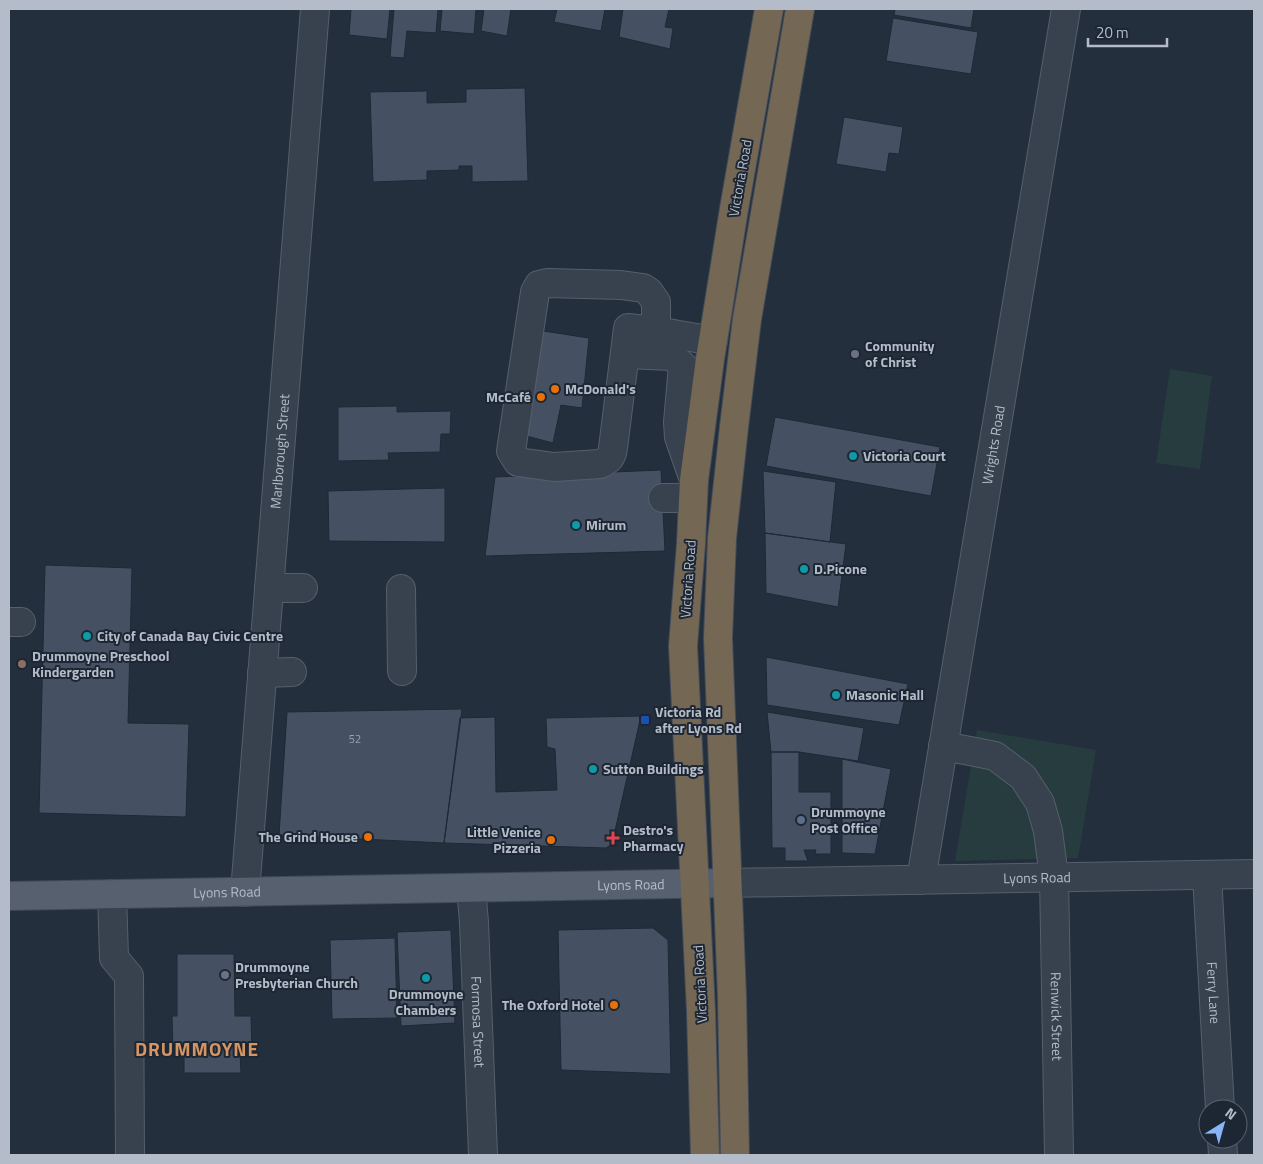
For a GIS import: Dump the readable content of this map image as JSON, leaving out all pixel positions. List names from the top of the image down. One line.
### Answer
{"streets":{"highway":["Victoria Road"],"main road":["Lyons Road"],"street":["Wrights Road","Marlborough Street","Ferry Lane","Renwick Street","Formosa Street"]},"crossings":[["Victoria Road","Lyons Road"],["Wrights Road","Lyons Road"],["Wrights Road","Renwick Street"],["Marlborough Street","Lyons Road"],["Lyons Road","Ferry Lane"],["Lyons Road","Renwick Street"],["Lyons Road","Formosa Street"]],"districts":["DRUMMOYNE"],"places":{"other":["Community of Christ","McDonald's","McCafé","Victoria Court","Mirum","D.Picone","City of Canada Bay Civic Centre","Drummoyne Preschool Kindergarden","Masonic Hall","Sutton Buildings","Drummoyne Post Office","The Grind House","Little Venice Pizzeria","Drummoyne Presbyterian Church","Drummoyne Chambers","The Oxford Hotel"],"transit":["Victoria Rd after Lyons Rd"],"health":["Destro's Pharmacy"]},"house_numbers":["52"],"scale_bar":"20 m","north":"top right"}
